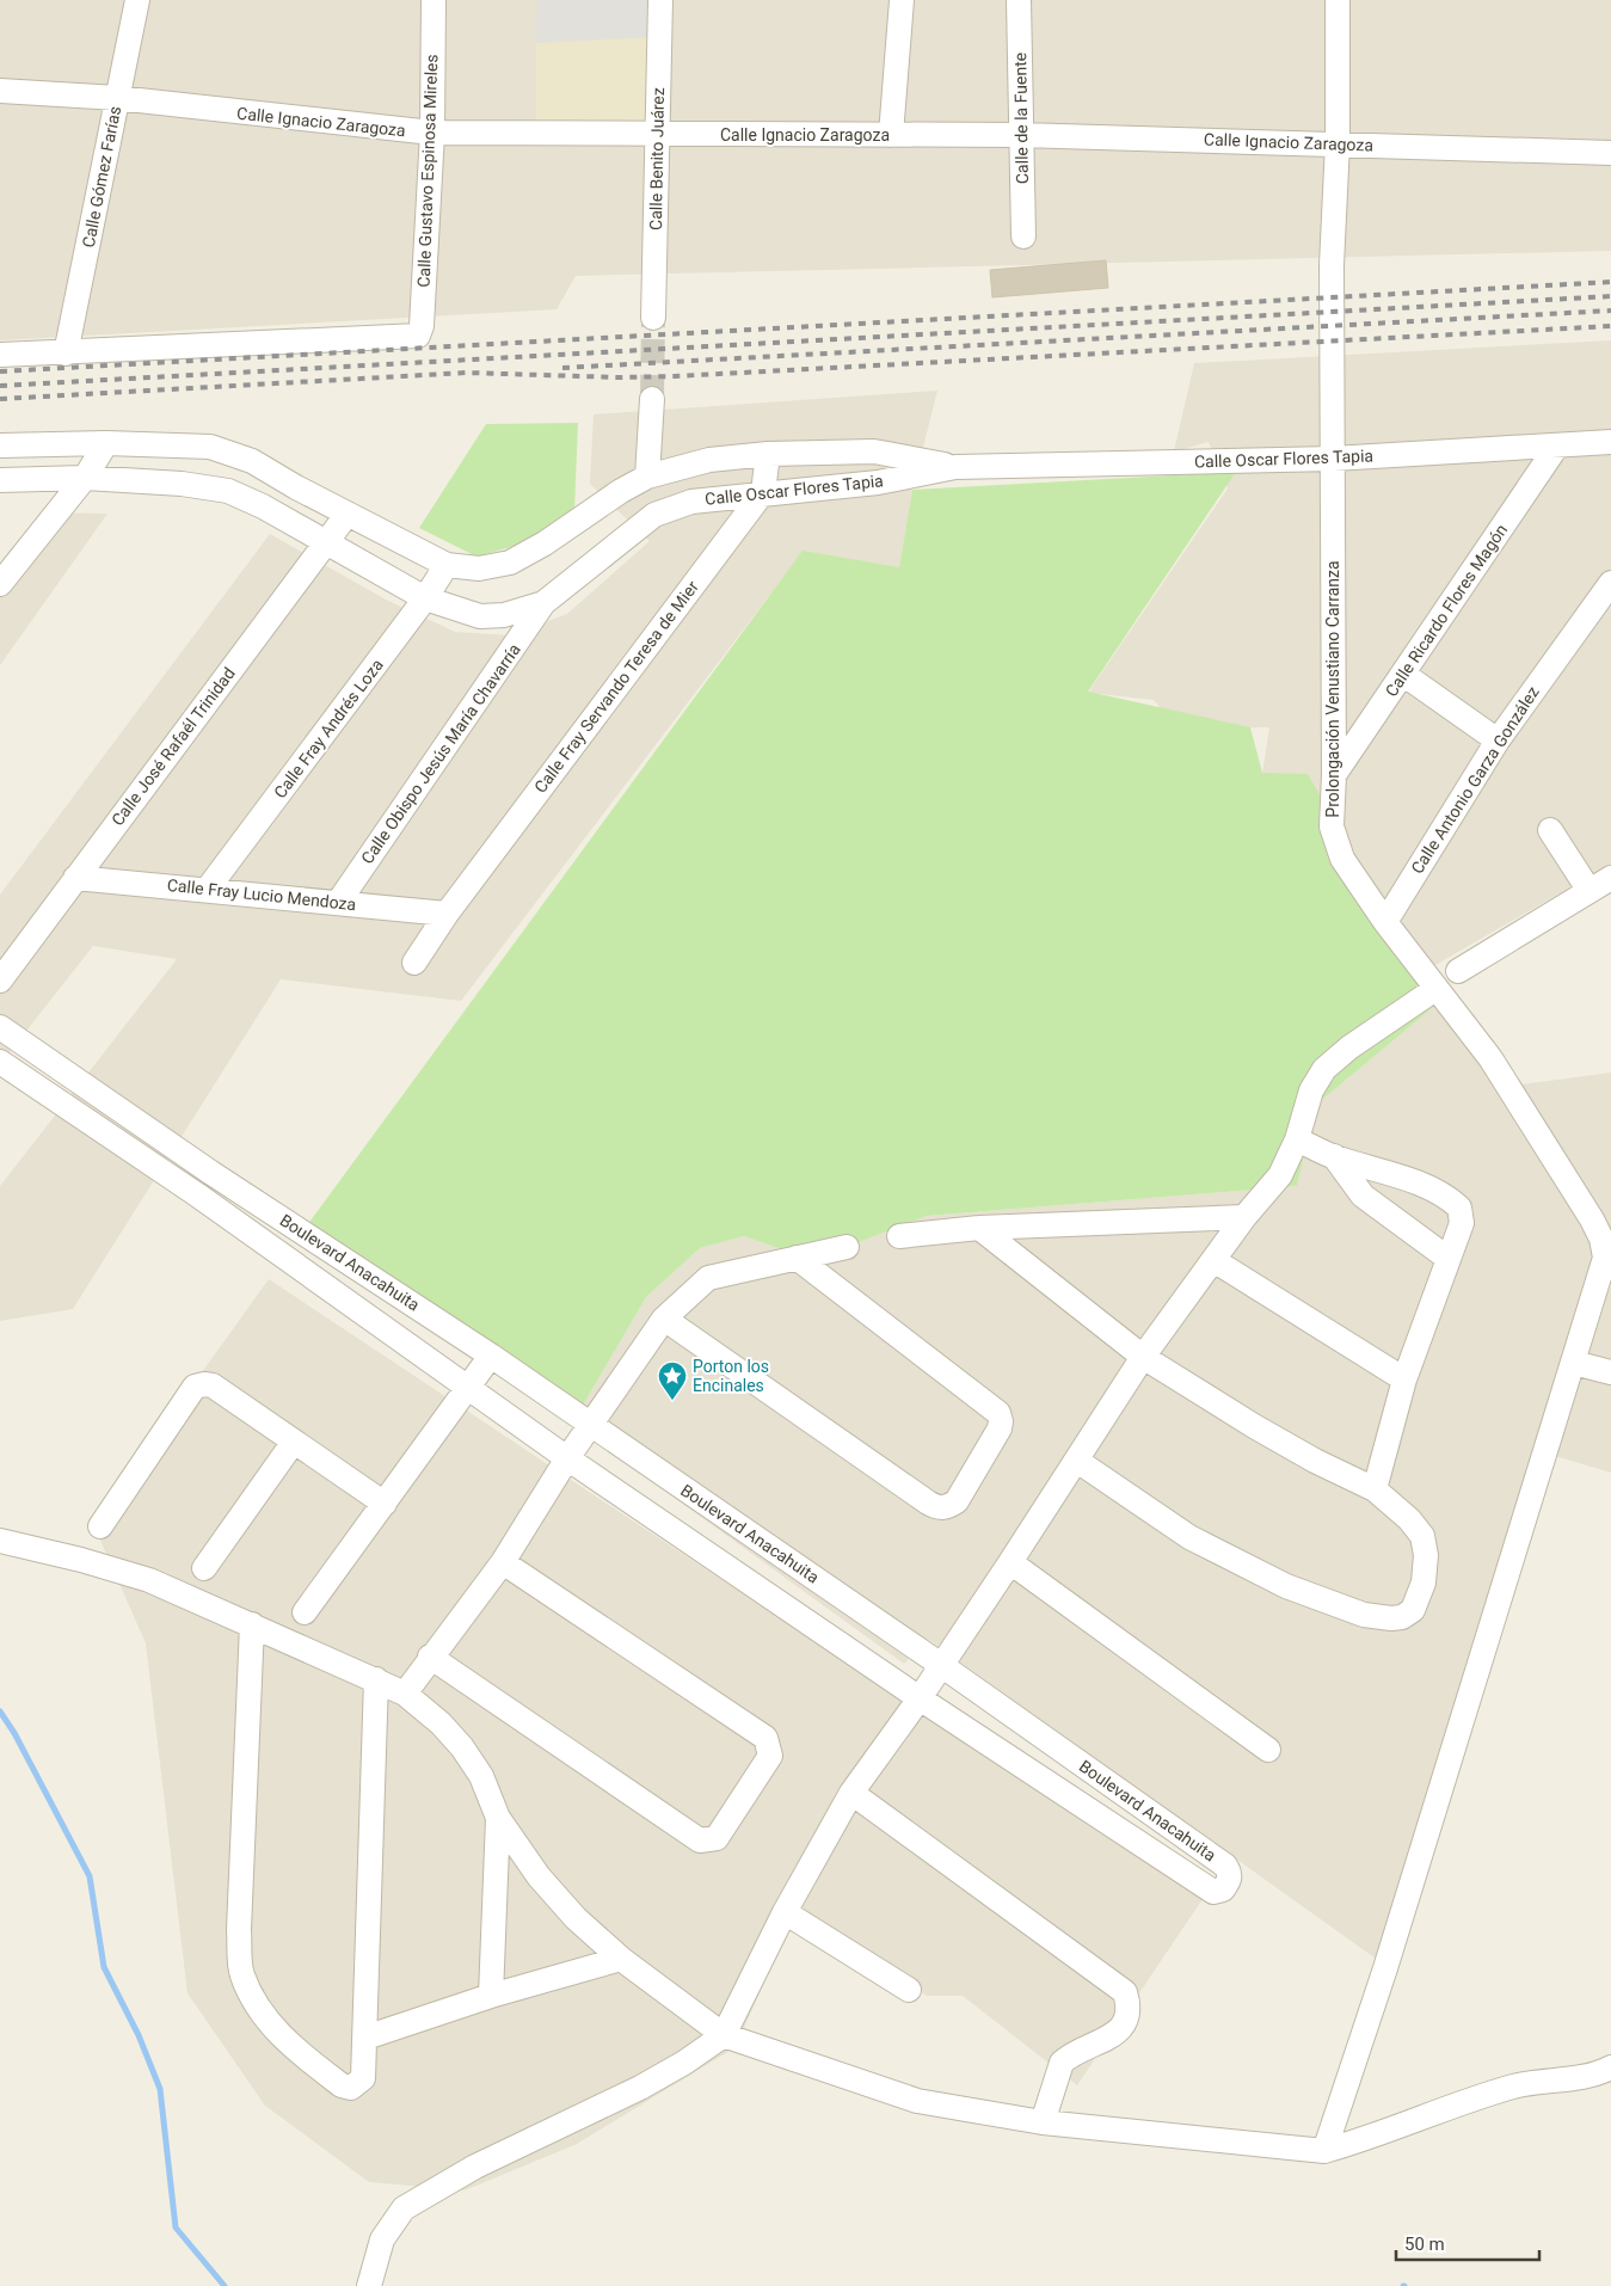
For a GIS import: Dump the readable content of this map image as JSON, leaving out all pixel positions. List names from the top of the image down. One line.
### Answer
{"streets":{"street":["Calle de la Fuente","Calle Ignacio Zaragoza","Calle Benito Juárez","Calle Gustavo Espinosa Mireles","Calle Gómez Farías","Calle Oscar Flores Tapia","Calle Ricardo Flores Magón","Calle Fray Servando Teresa de Mier","Prolongación Venustiano Carranza","Calle Fray Andrés Loza","Calle José Rafaél Trinidad","Calle Obispo Jesús María Chavarría","Calle Antonio Garza González","Calle Fray Lucio Mendoza","Boulevard Anacahuita"]},"crossings":[["Calle de la Fuente","Calle Ignacio Zaragoza"],["Calle Ignacio Zaragoza","Calle Benito Juárez"],["Calle Ignacio Zaragoza","Calle Gustavo Espinosa Mireles"],["Calle Ignacio Zaragoza","Calle Gómez Farías"],["Calle Ignacio Zaragoza","Prolongación Venustiano Carranza"],["Calle Gustavo Espinosa Mireles","Calle Gómez Farías"],["Calle Oscar Flores Tapia","Calle Ricardo Flores Magón"],["Calle Oscar Flores Tapia","Calle Fray Servando Teresa de Mier"],["Calle Oscar Flores Tapia","Prolongación Venustiano Carranza"],["Calle Oscar Flores Tapia","Calle Fray Andrés Loza"],["Calle Oscar Flores Tapia","Calle José Rafaél Trinidad"],["Calle Oscar Flores Tapia","Calle Obispo Jesús María Chavarría"],["Calle Ricardo Flores Magón","Prolongación Venustiano Carranza"],["Calle Fray Servando Teresa de Mier","Calle Fray Lucio Mendoza"],["Prolongación Venustiano Carranza","Calle Antonio Garza González"],["Calle Fray Andrés Loza","Calle Fray Lucio Mendoza"],["Calle José Rafaél Trinidad","Calle Fray Lucio Mendoza"],["Calle Obispo Jesús María Chavarría","Calle Fray Lucio Mendoza"]],"places":{"place":["Porton los Encinales"]},"scale_bar":"50 m"}
